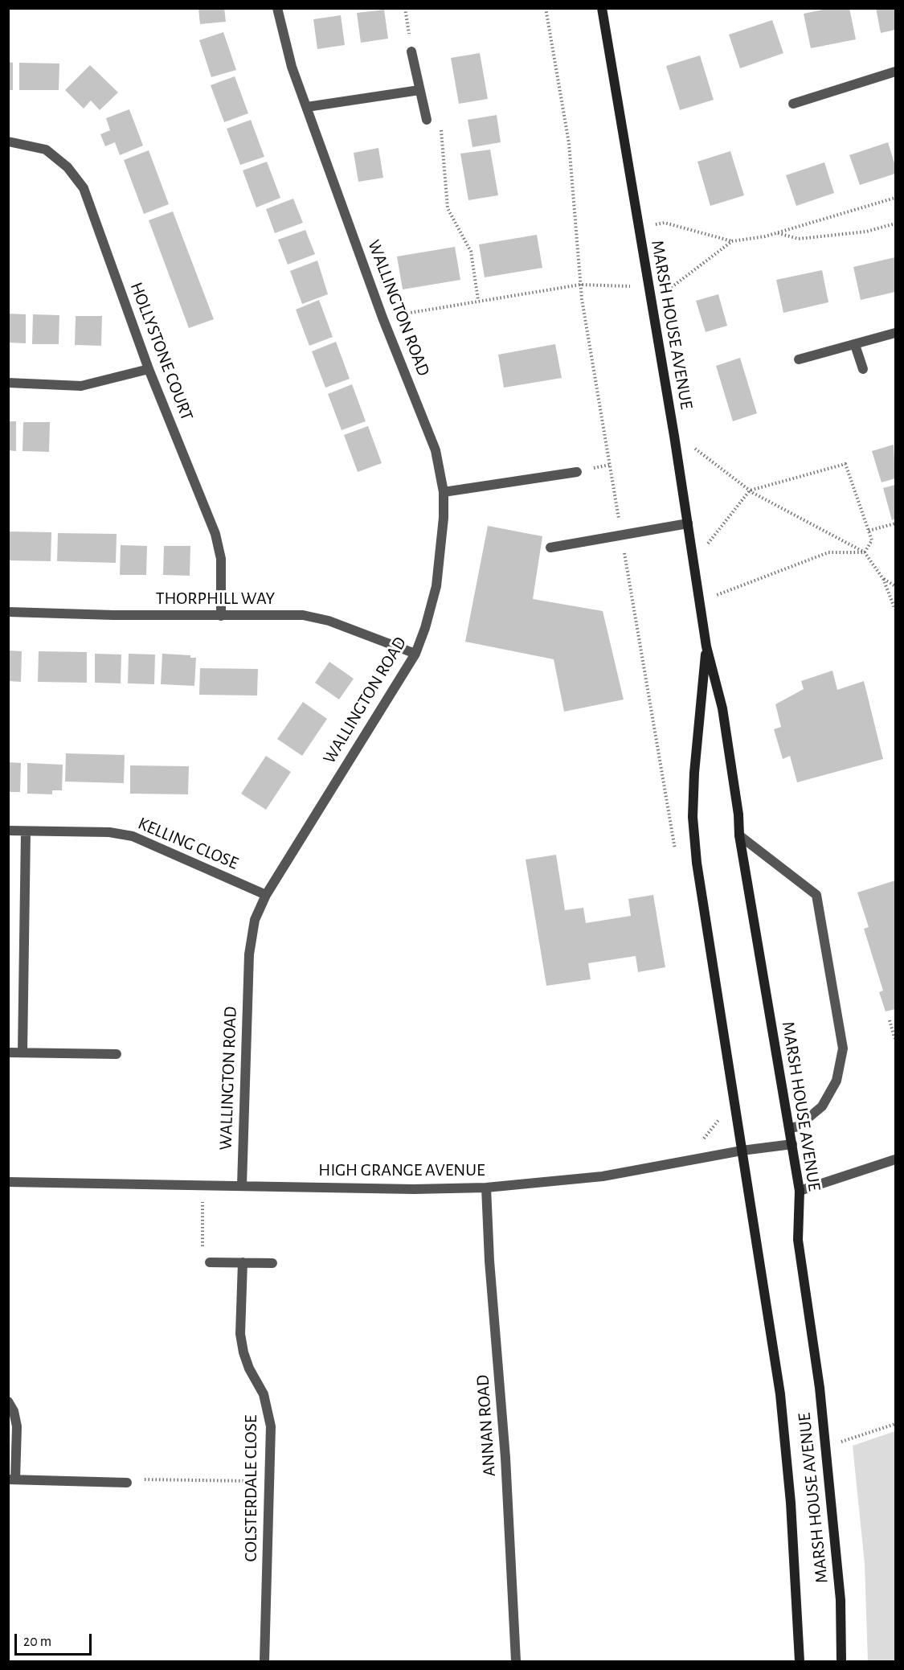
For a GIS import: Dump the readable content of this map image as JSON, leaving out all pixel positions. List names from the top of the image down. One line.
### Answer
{"streets":{"street":["WALLINGTON ROAD","MARSH HOUSE AVENUE","HOLLYSTONE COURT","THORPHILL WAY","KELLING CLOSE","HIGH GRANGE AVENUE","ANNAN ROAD","COLSTERDALE CLOSE"]},"crossings":[["WALLINGTON ROAD","THORPHILL WAY"],["WALLINGTON ROAD","KELLING CLOSE"],["WALLINGTON ROAD","HIGH GRANGE AVENUE"],["MARSH HOUSE AVENUE","HIGH GRANGE AVENUE"],["HOLLYSTONE COURT","THORPHILL WAY"],["HIGH GRANGE AVENUE","ANNAN ROAD"]],"scale_bar":"20 m"}
